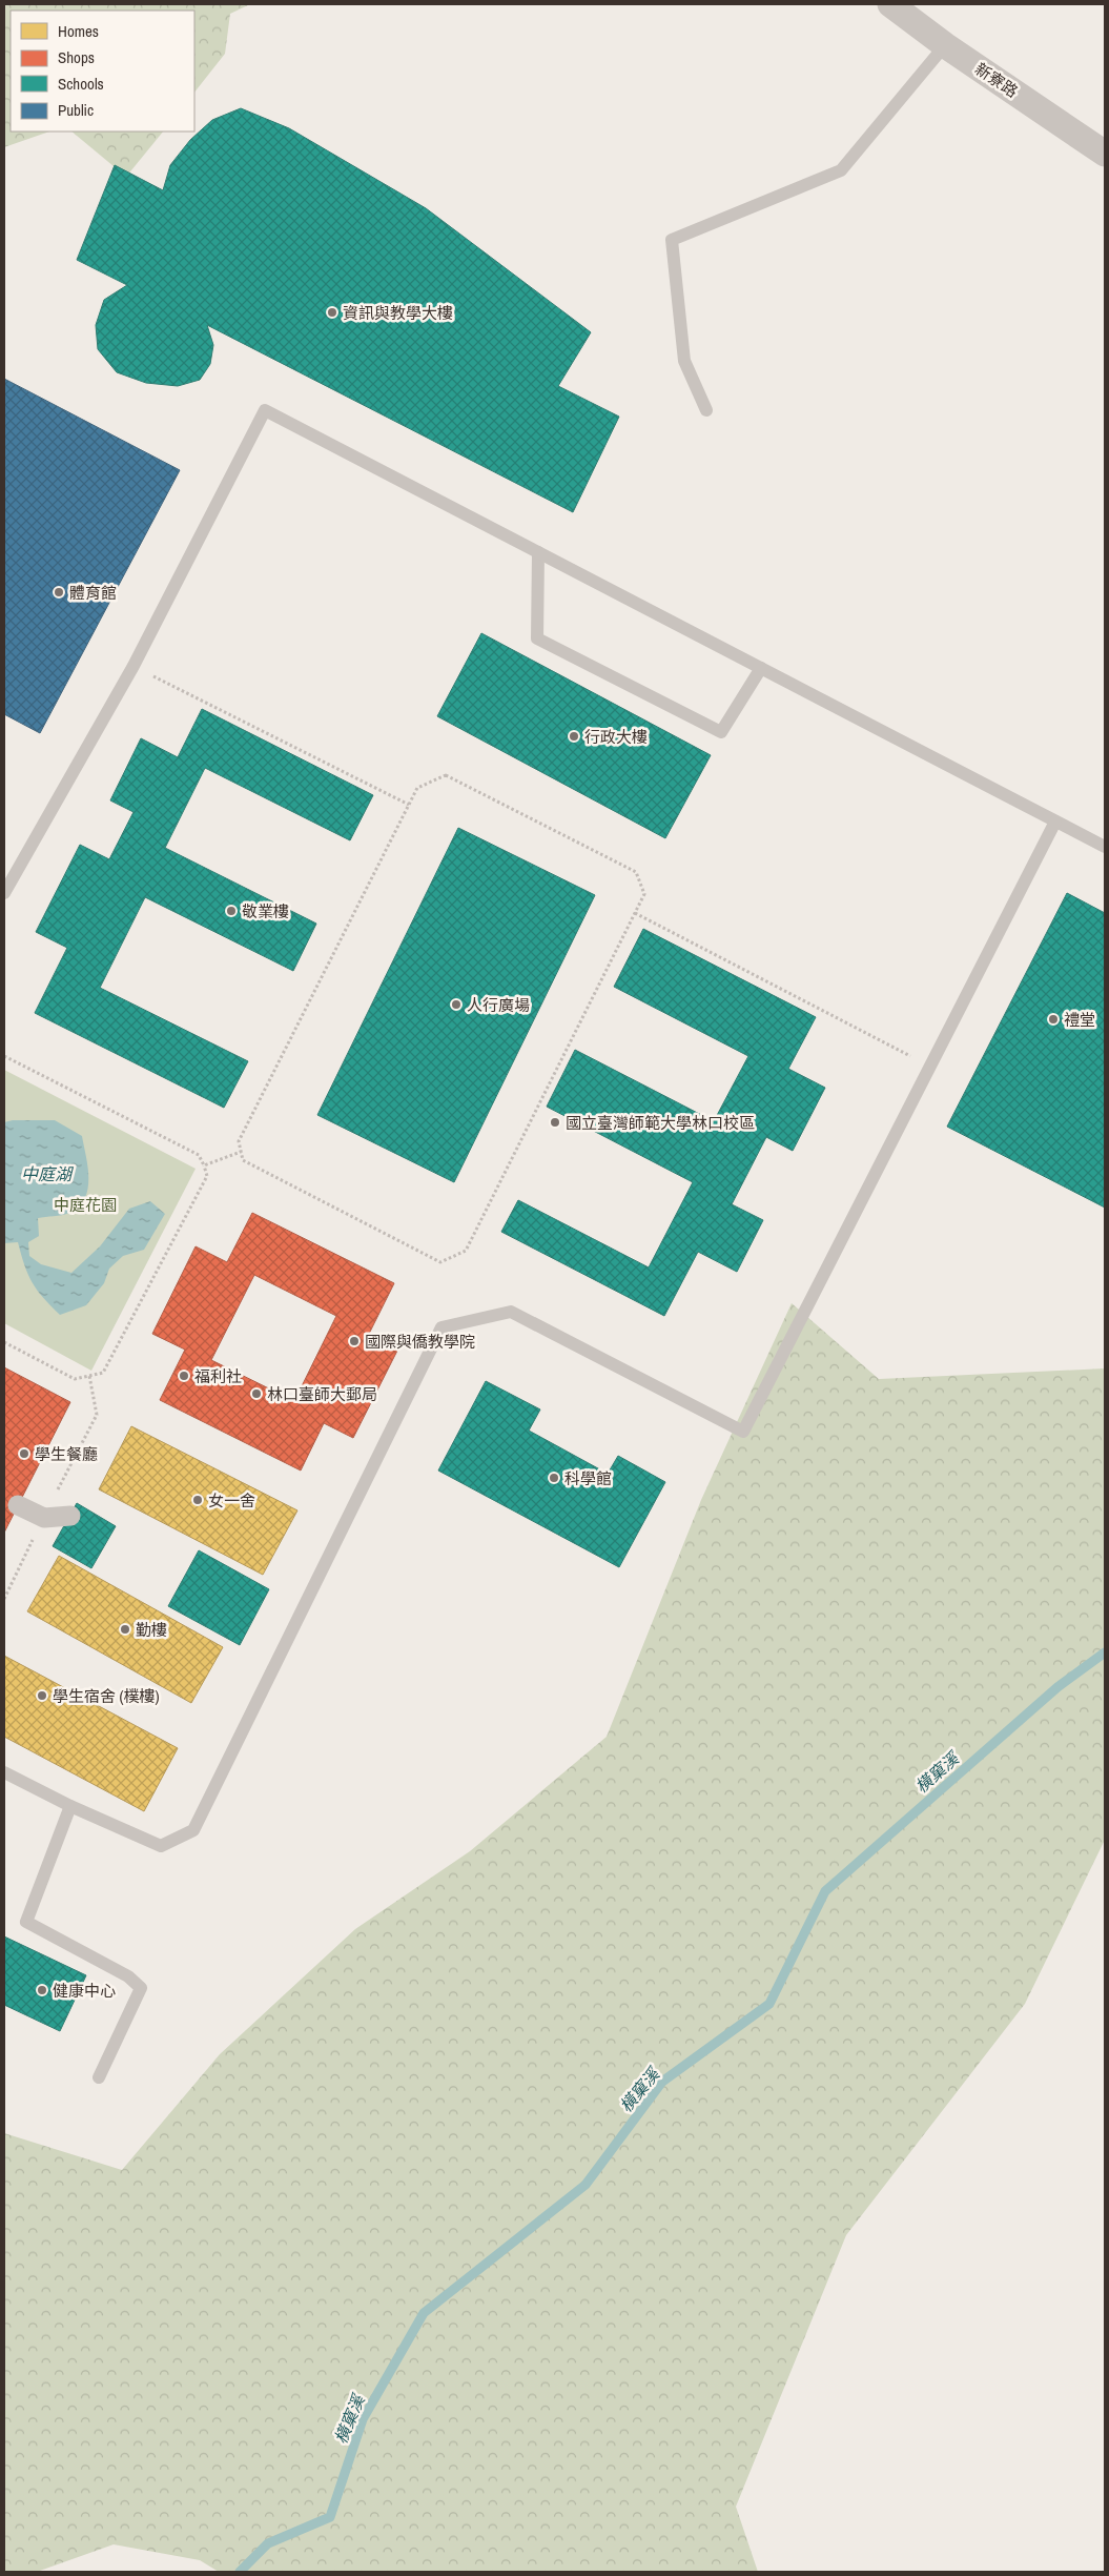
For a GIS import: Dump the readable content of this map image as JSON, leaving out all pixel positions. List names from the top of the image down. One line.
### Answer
{"streets":{"street":["新寮路"]},"water":["中庭湖","橫窠溪"],"parks":["中庭花園"],"places":["資訊與教學大樓","體育館","行政大樓","敬業樓","人行廣場","禮堂","國立臺灣師範大學林口校區","國際與僑教學院","福利社","林口臺師大郵局","學生餐廳","科學館","女一舍","勤樓","學生宿舍 (樸樓)","健康中心"],"legend":["Homes","Shops","Schools","Public"]}
